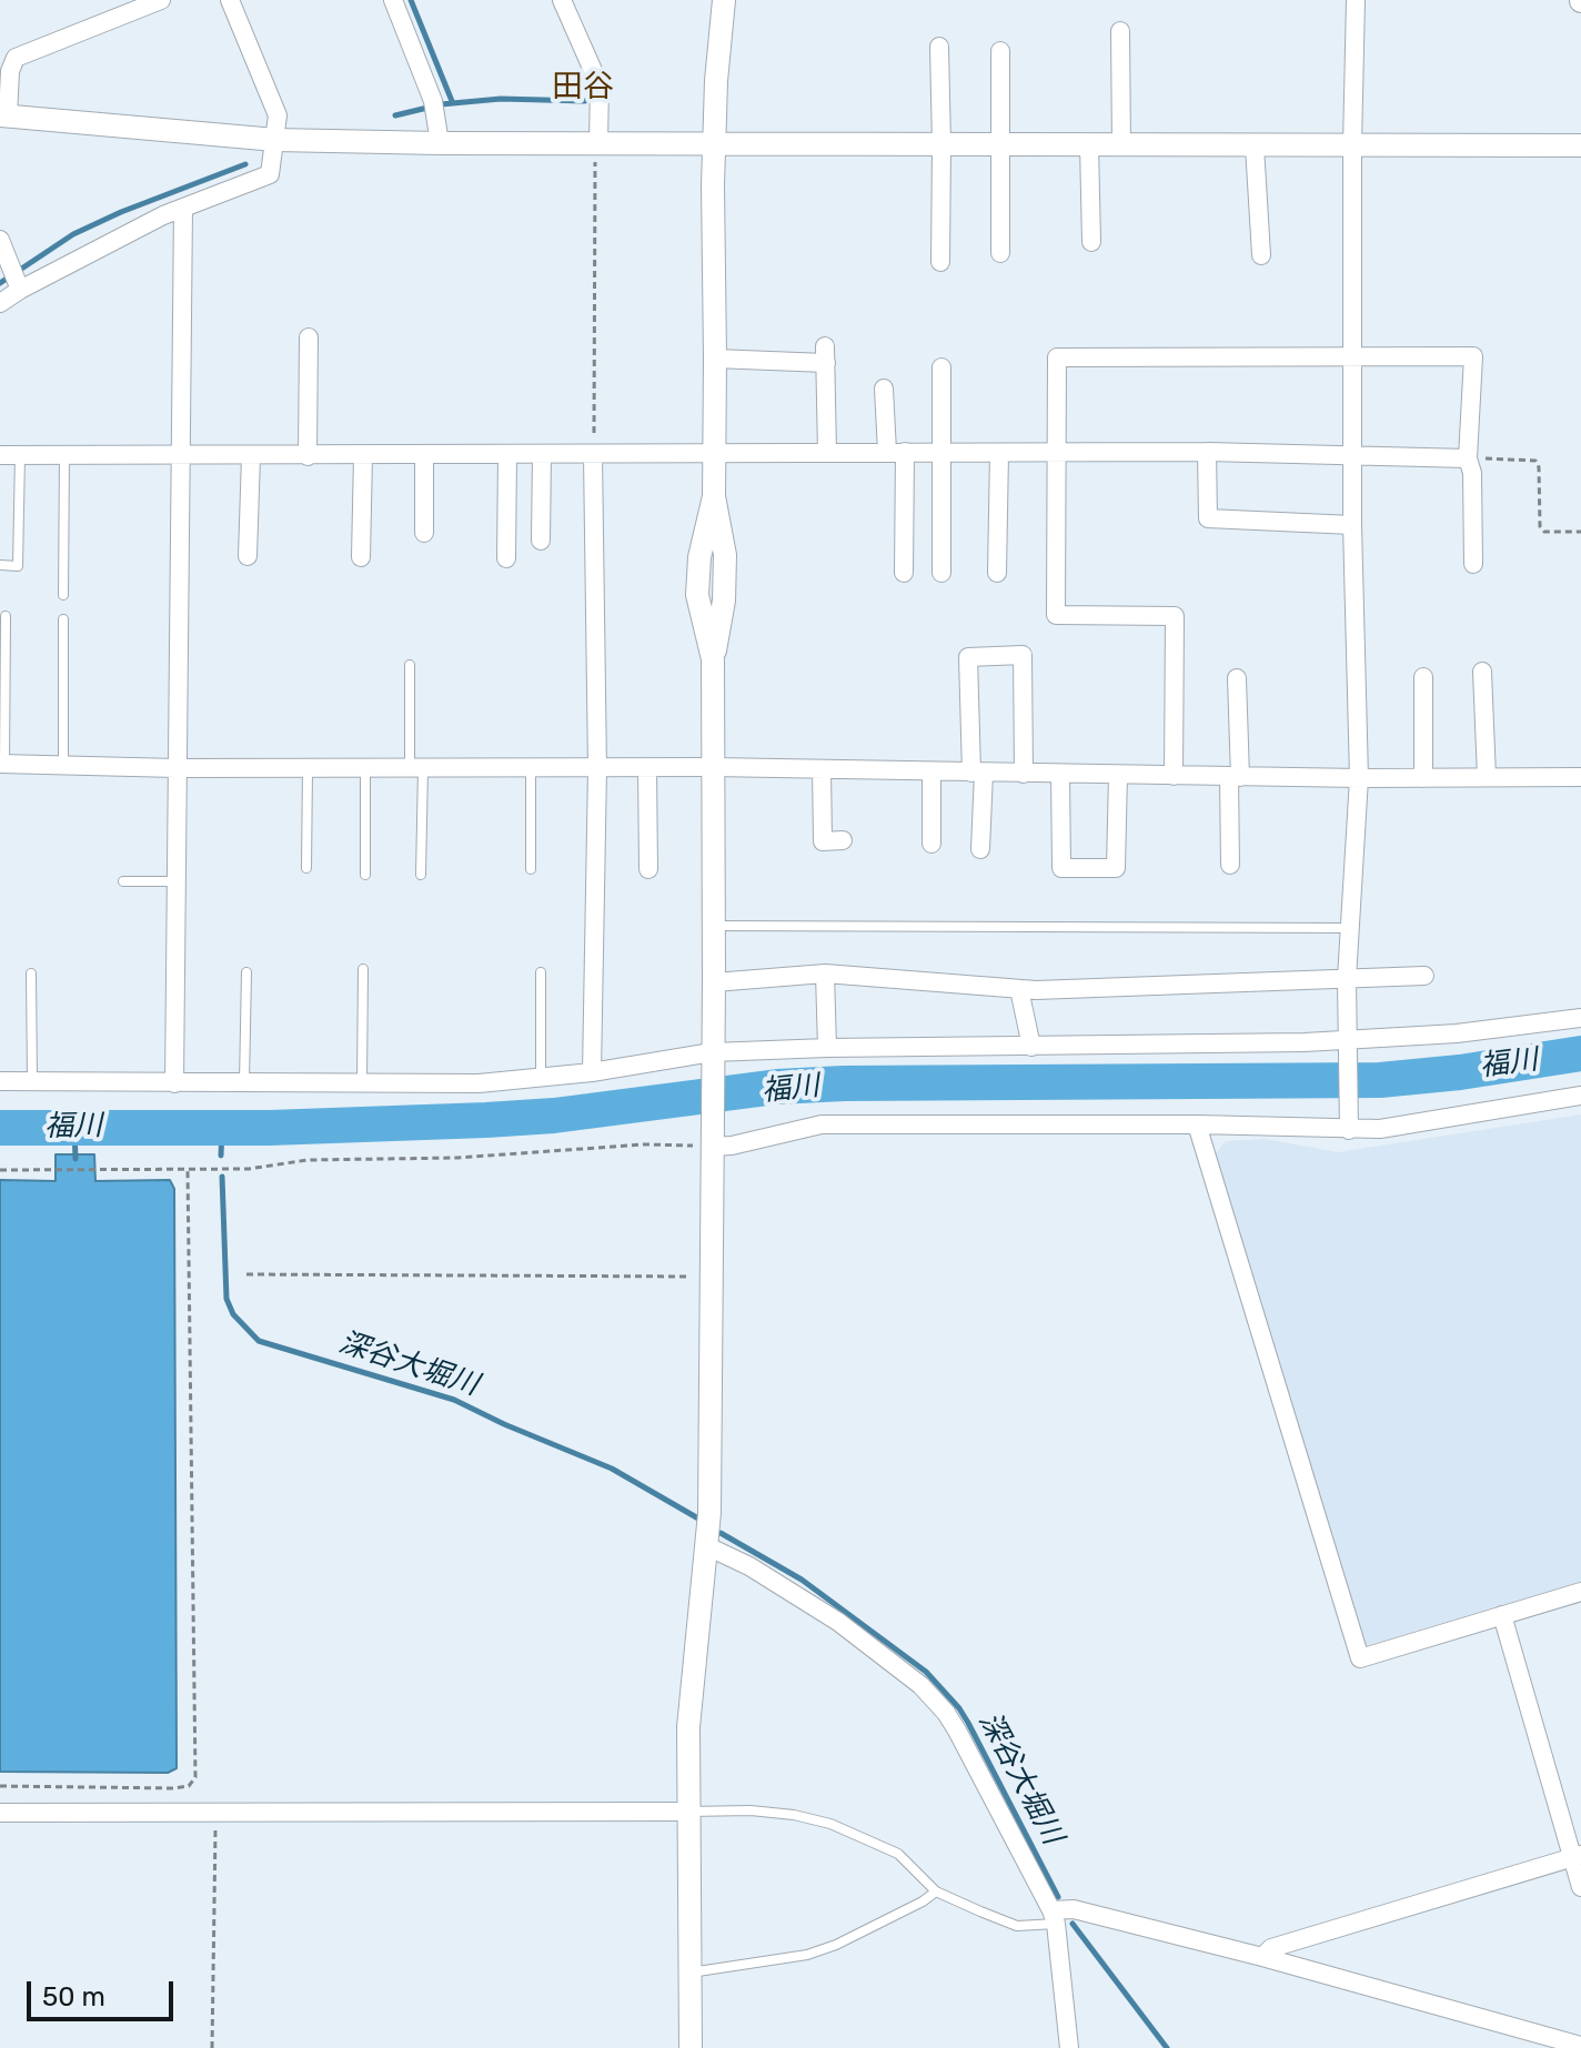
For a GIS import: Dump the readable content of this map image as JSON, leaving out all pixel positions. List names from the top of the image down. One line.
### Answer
{"districts":["田谷"],"water":["福川","深谷大堀川"],"scale_bar":"50 m"}
